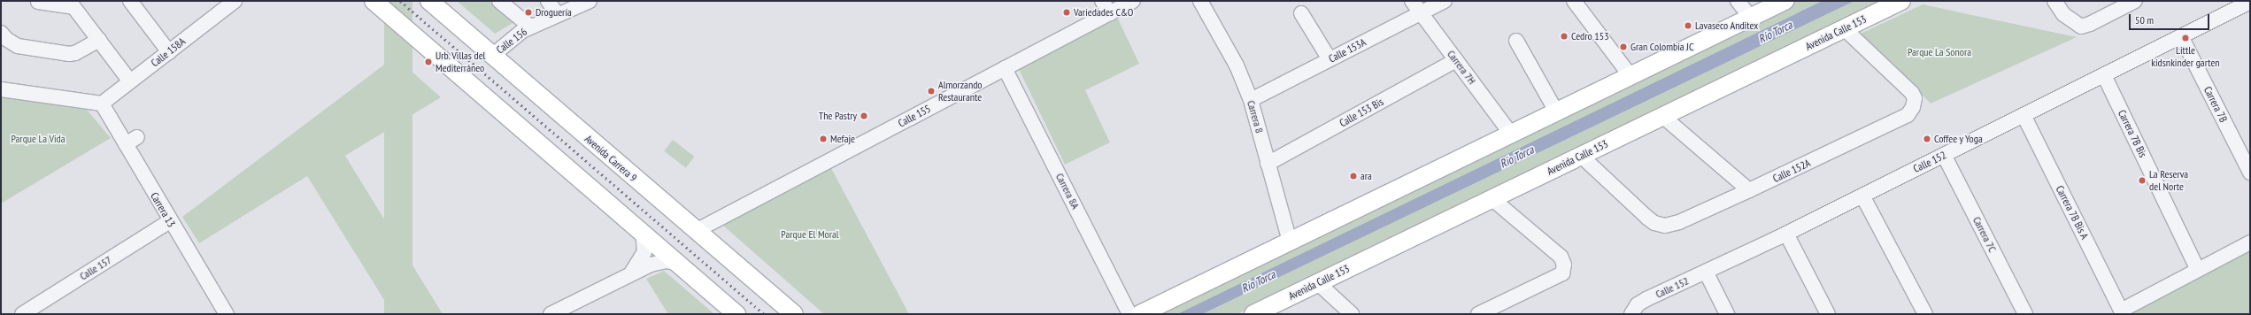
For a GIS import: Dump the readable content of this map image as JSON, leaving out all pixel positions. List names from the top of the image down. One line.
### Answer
{"streets":{"main road":["Avenida Calle 153","Avenida Carrera 9"],"street":["Calle 156","Calle 153A","Calle 158A","Carrera 7H","Carrera 7B","Calle 153 Bis","Calle 155","Carrera 8","Carrera 7B Bis","Calle 152","Calle 152A","Carrera 8A","Carrera 13","Carrera 7B Bis A","Carrera 7C","Calle 157"]},"crossings":[["Avenida Calle 153","Calle 152A"],["Calle 156","Avenida Carrera 9"],["Calle 153A","Carrera 7H"],["Calle 153A","Carrera 8"],["Calle 158A","Carrera 13"],["Carrera 7H","Calle 153 Bis"],["Carrera 7B","Calle 152"],["Calle 153 Bis","Carrera 8"],["Calle 155","Avenida Carrera 9"],["Calle 155","Carrera 8A"],["Carrera 7B Bis","Calle 152"],["Carrera 7B Bis","Carrera 7B Bis A"],["Calle 152","Carrera 7B Bis A"],["Calle 152","Carrera 7C"],["Carrera 13","Calle 157"]],"water":["Río Torca"],"parks":["Parque La Sonora","Parque La Vida","Parque El Moral"],"places":["Droguería","Variedades C&O","Lavaseco Anditex","Cedro 153","Little kidsnkinder garten","Gran Colombia JC","Urb. Villas del Mediterráneo","Almorzando Restaurante","The Pastry","Mefaje","Coffee y Yoga","ara","La Reserva del Norte"],"scale_bar":"50 m"}
